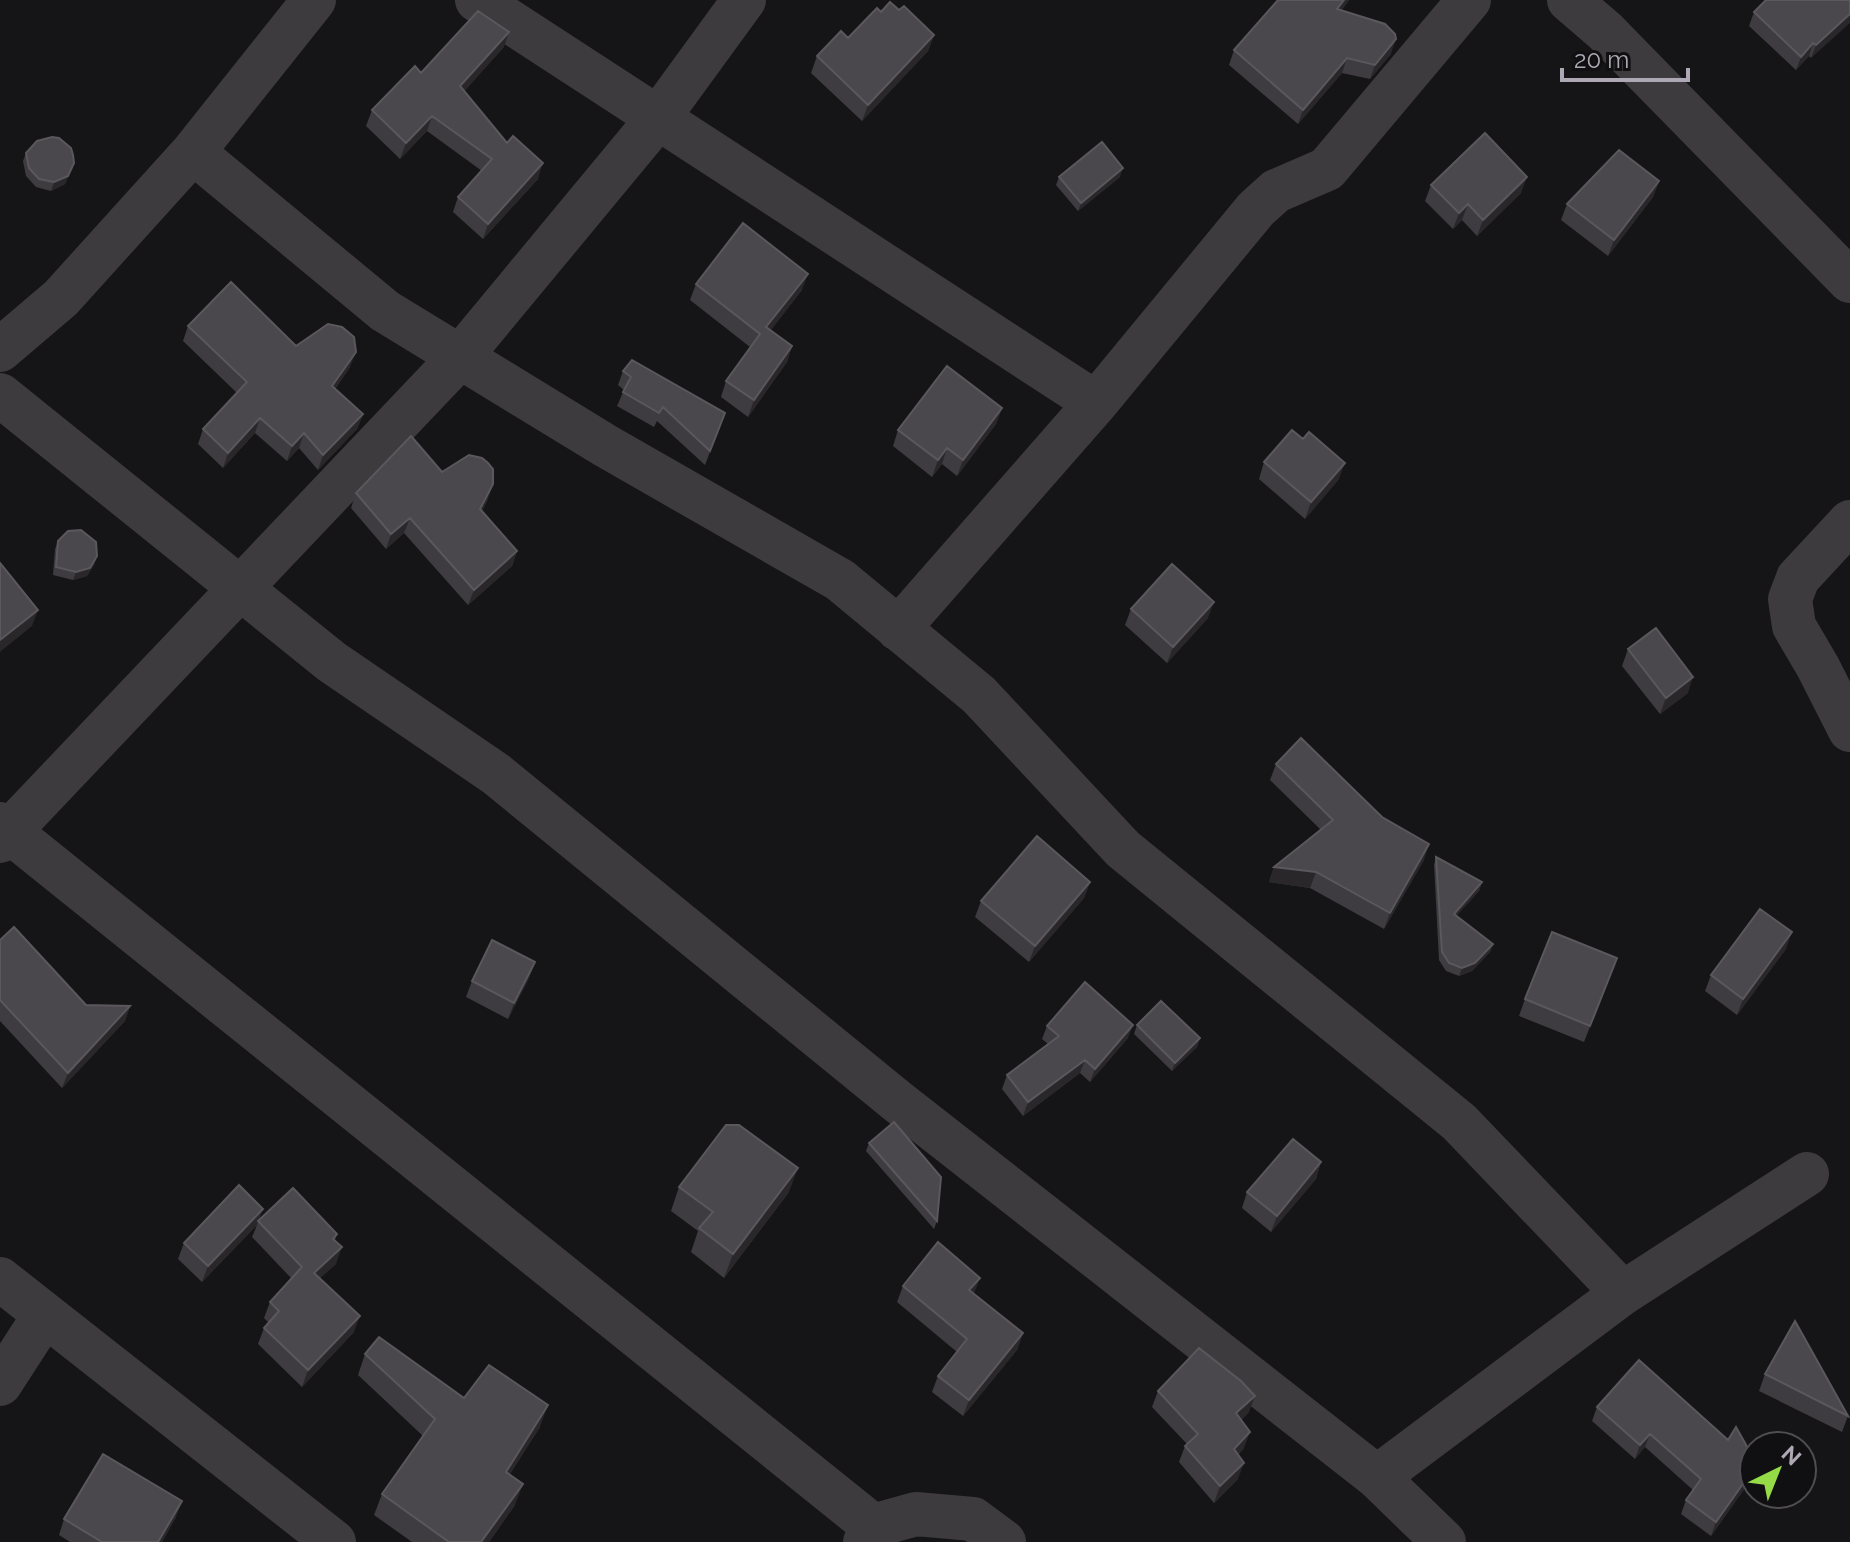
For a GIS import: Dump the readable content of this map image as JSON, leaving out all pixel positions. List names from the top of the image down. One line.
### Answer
{"scale_bar":"20 m","north":"top right"}
